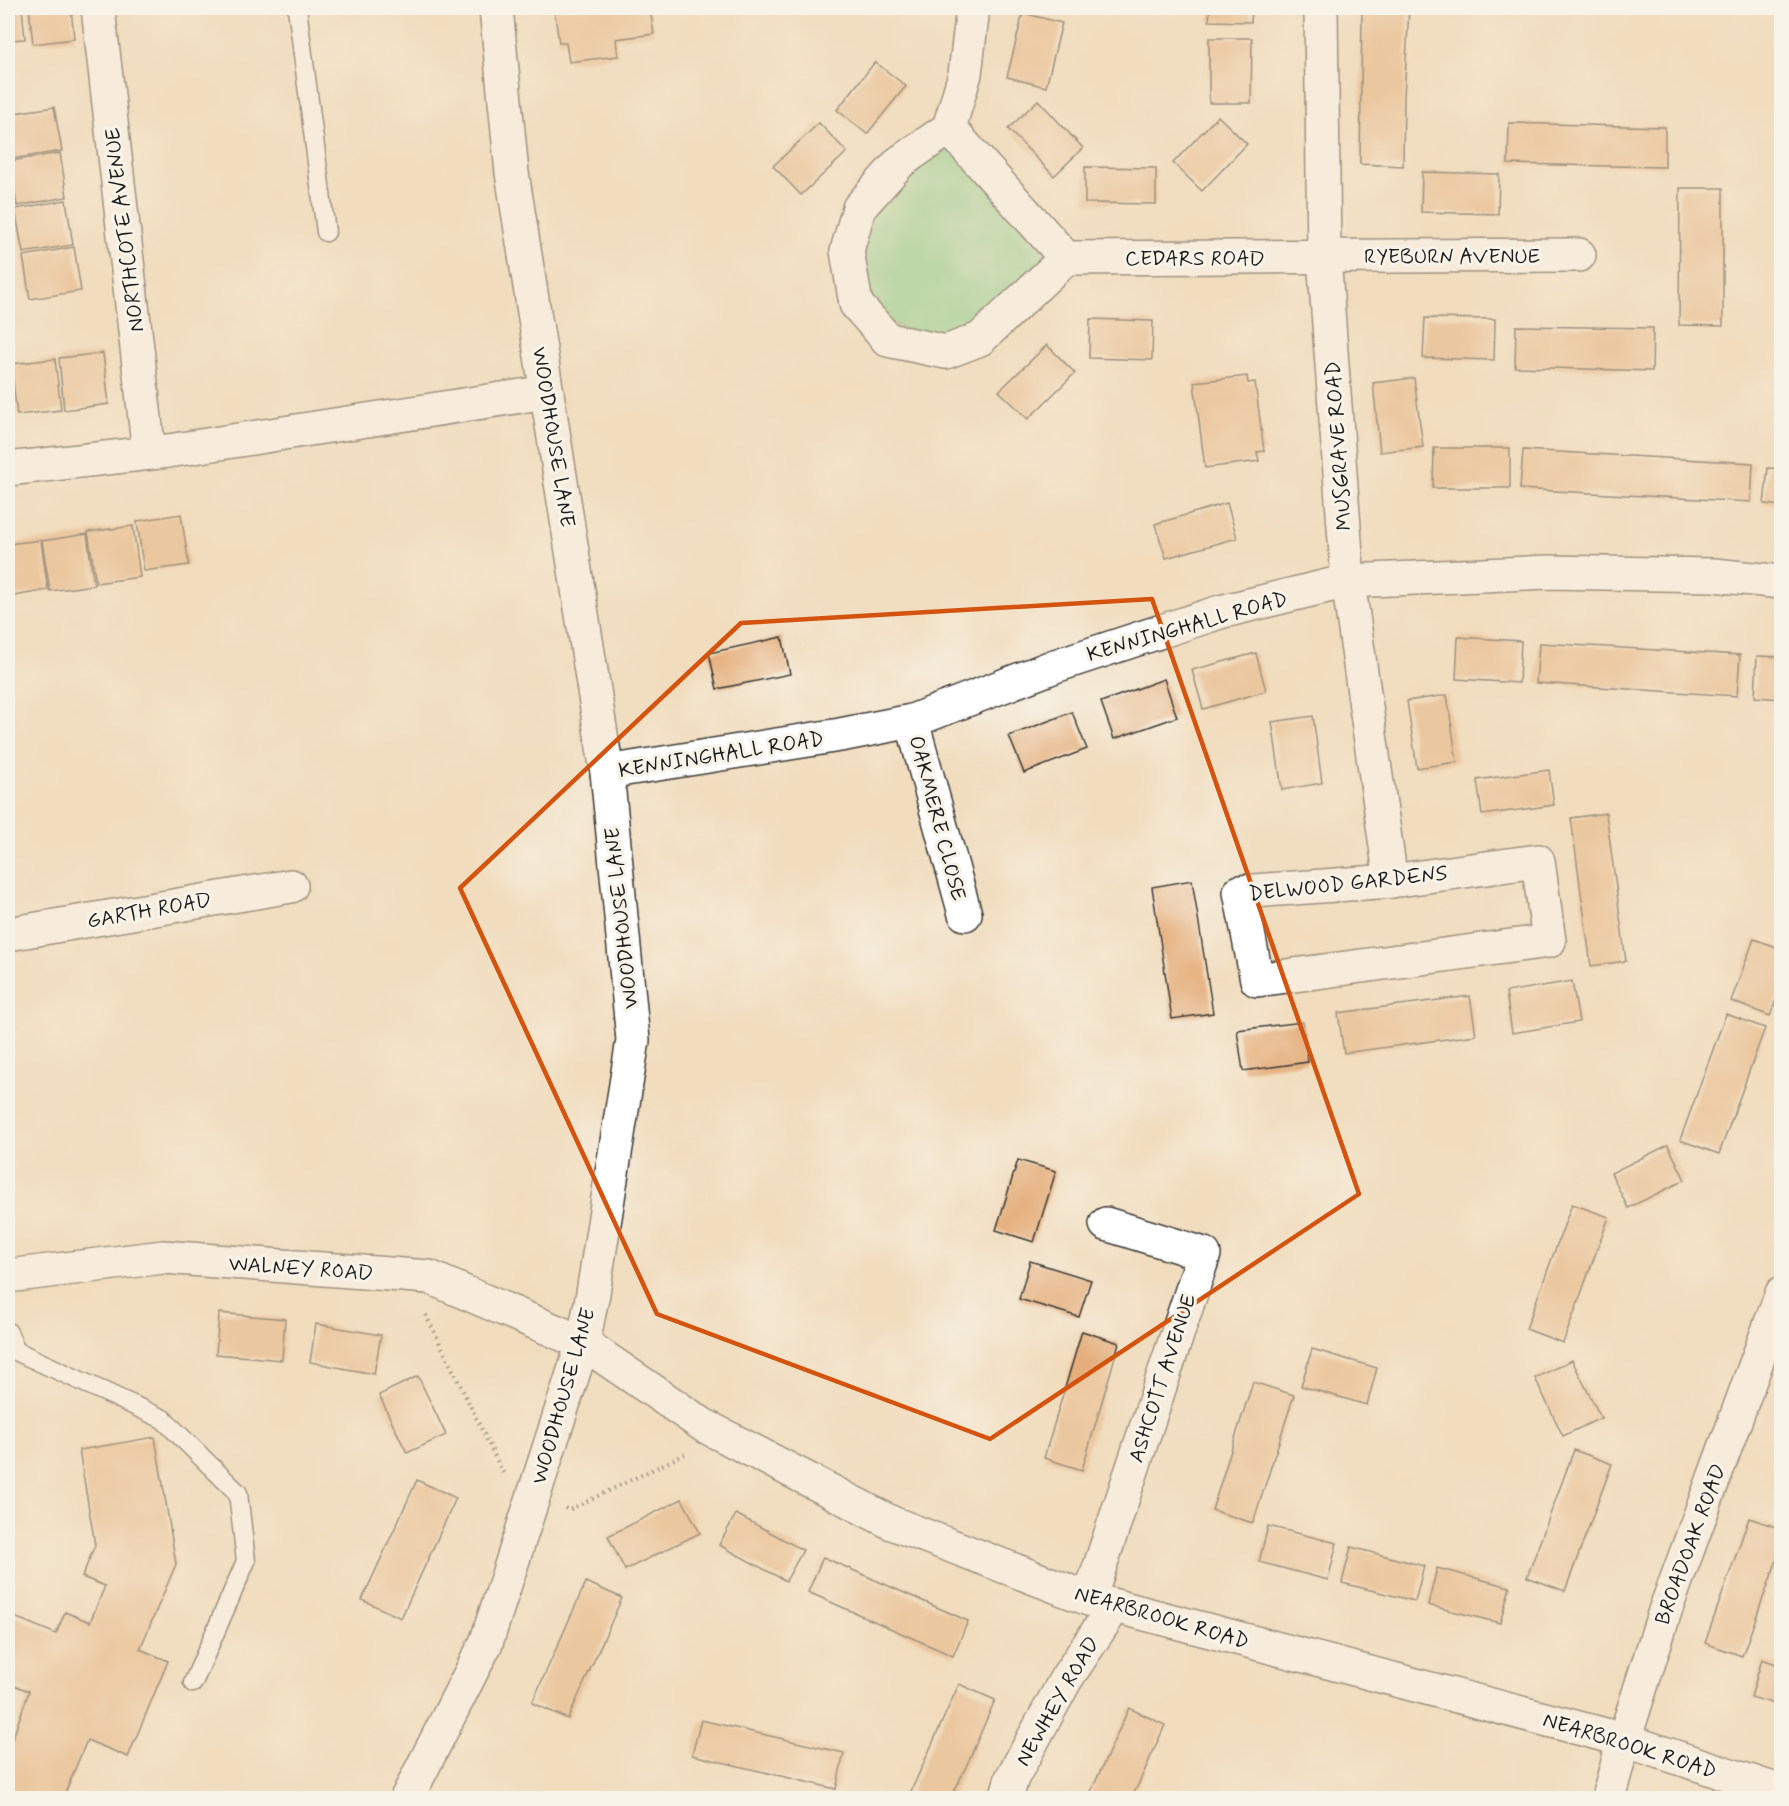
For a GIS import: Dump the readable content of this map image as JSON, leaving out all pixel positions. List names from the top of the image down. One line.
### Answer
{"streets":{"street":["NORTHCOTE AVENUE","RYEBURN AVENUE","CEDARS ROAD","WOODHOUSE LANE","MUSGRAVE ROAD","KENNINGHALL ROAD","OAKMERE CLOSE","DELWOOD GARDENS","GARTH ROAD","WALNEY ROAD","ASHCOTT AVENUE","BROADOAK ROAD","NEARBROOK ROAD","NEWHEY ROAD"]},"crossings":[["RYEBURN AVENUE","CEDARS ROAD"],["RYEBURN AVENUE","MUSGRAVE ROAD"],["CEDARS ROAD","MUSGRAVE ROAD"],["WOODHOUSE LANE","KENNINGHALL ROAD"],["WOODHOUSE LANE","WALNEY ROAD"],["WOODHOUSE LANE","NEARBROOK ROAD"],["MUSGRAVE ROAD","KENNINGHALL ROAD"],["MUSGRAVE ROAD","DELWOOD GARDENS"],["KENNINGHALL ROAD","OAKMERE CLOSE"],["WALNEY ROAD","NEARBROOK ROAD"],["ASHCOTT AVENUE","NEARBROOK ROAD"],["ASHCOTT AVENUE","NEWHEY ROAD"],["BROADOAK ROAD","NEARBROOK ROAD"],["NEARBROOK ROAD","NEWHEY ROAD"]]}
